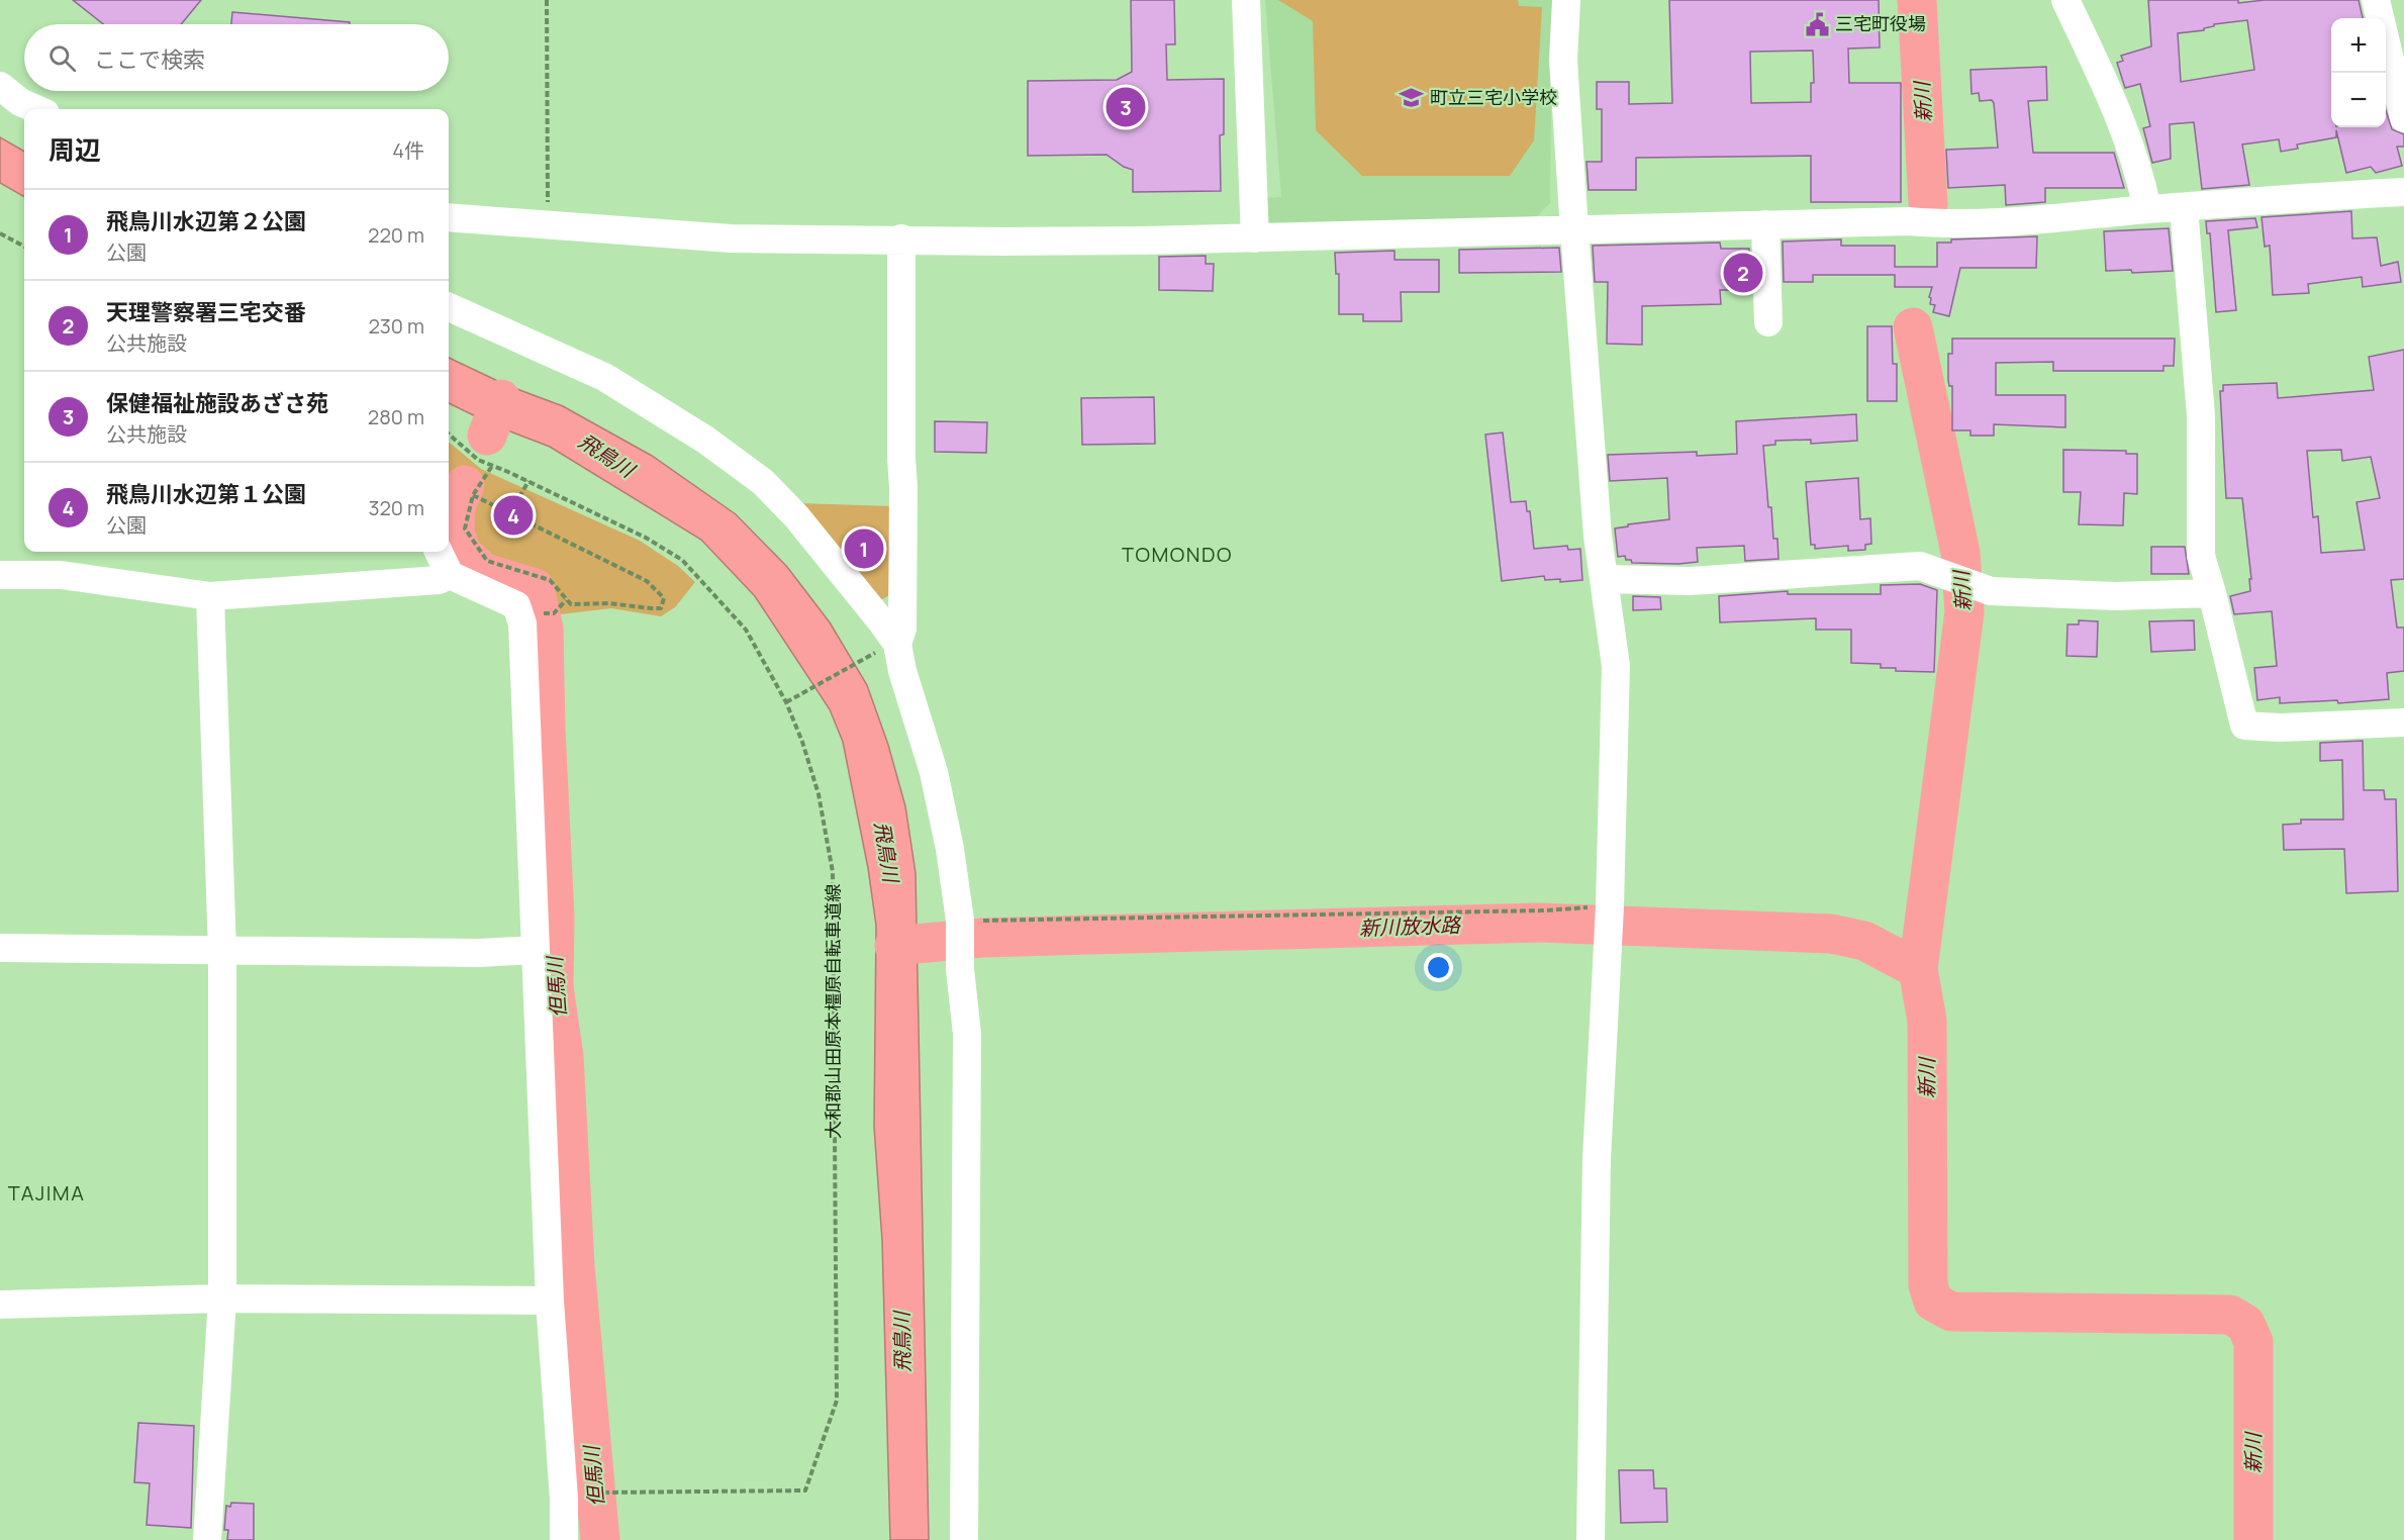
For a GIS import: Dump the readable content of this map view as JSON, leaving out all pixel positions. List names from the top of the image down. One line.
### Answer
{"streets":{"path":["大和郡山田原本橿原自転車道線"]},"districts":["TOMONDO","TAJIMA"],"water":["新川","飛鳥川","新川放水路","但馬川"],"places":{"public building":["三宅町役場"],"school or university":["町立三宅小学校"]},"page":{"map_buttons":["+","−"],"search":"ここで検索","pins":["3","2","4","1"],"heading":["周辺","4件"],"list":[{"mark":"1","name":"飛鳥川水辺第２公園","note":"公園","value":"220 m"},{"mark":"2","name":"天理警察署三宅交番","note":"公共施設","value":"230 m"},{"mark":"3","name":"保健福祉施設あざさ苑","note":"公共施設","value":"280 m"},{"mark":"4","name":"飛鳥川水辺第１公園","note":"公園","value":"320 m"}]}}
